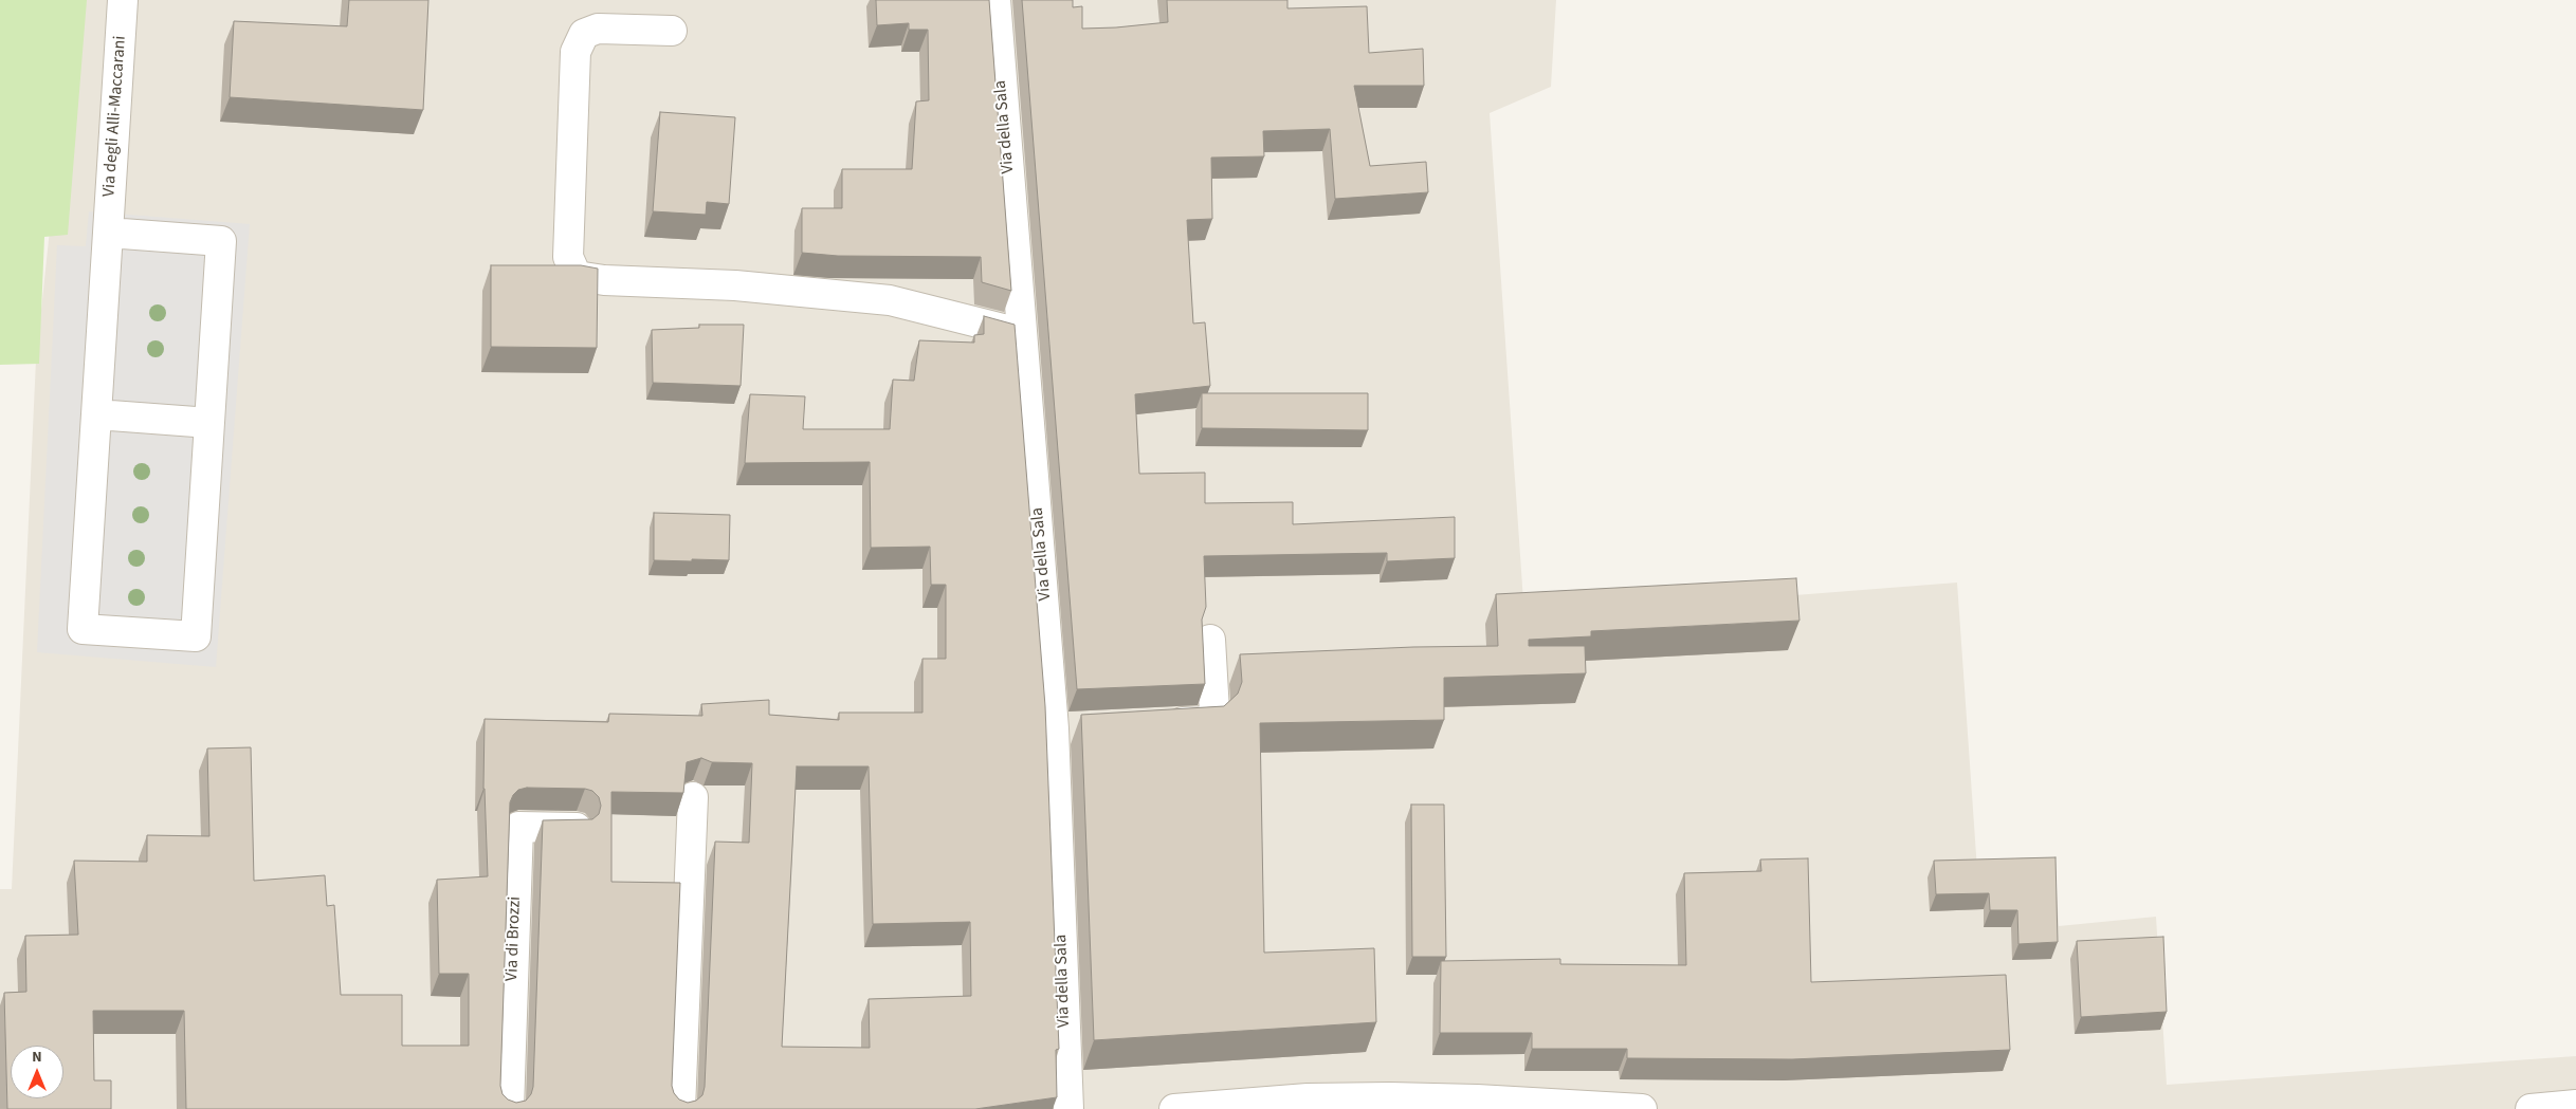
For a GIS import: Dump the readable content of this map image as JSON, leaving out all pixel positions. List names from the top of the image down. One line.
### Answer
{"streets":{"street":["Via degli Alli-Maccarani","Via della Sala","Via di Brozzi"]},"north":"top"}
